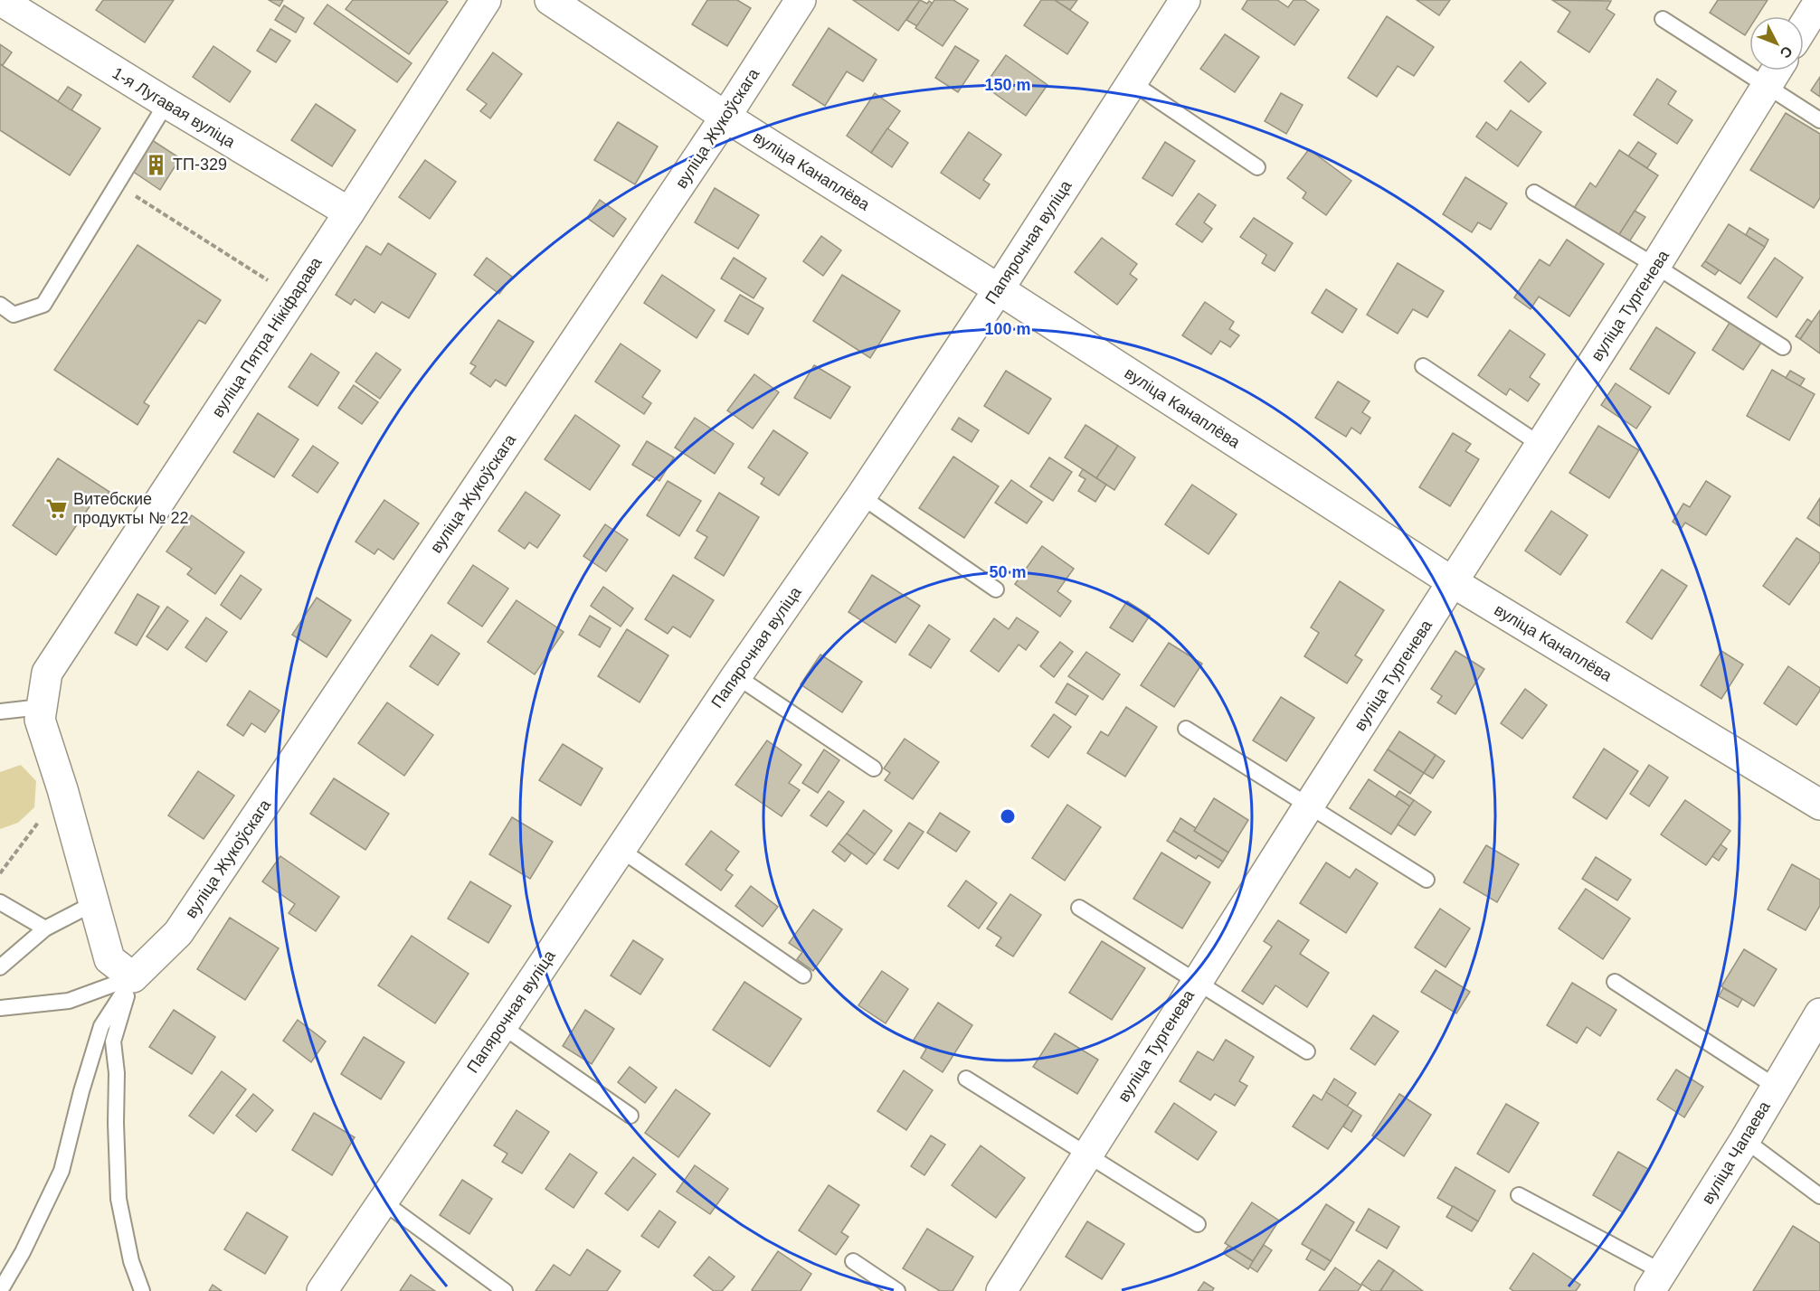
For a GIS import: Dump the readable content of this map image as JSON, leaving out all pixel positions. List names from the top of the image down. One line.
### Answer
{"streets":{"street":["1-я Лугавая вуліца","вуліца Жукоўскага","вуліца Канаплёва","Папярочная вуліца","вуліца Тургенева","вуліца Пятра Нікіфарава","вуліца Чапаева"]},"crossings":[["1-я Лугавая вуліца","вуліца Пятра Нікіфарава"],["вуліца Жукоўскага","вуліца Канаплёва"],["вуліца Канаплёва","Папярочная вуліца"],["вуліца Канаплёва","вуліца Тургенева"]],"places":{"building":["ТП-329"],"supermarket":["Витебские продукты № 22"]},"north":"bottom right","rings":["150 m","100 m","50 m"]}
